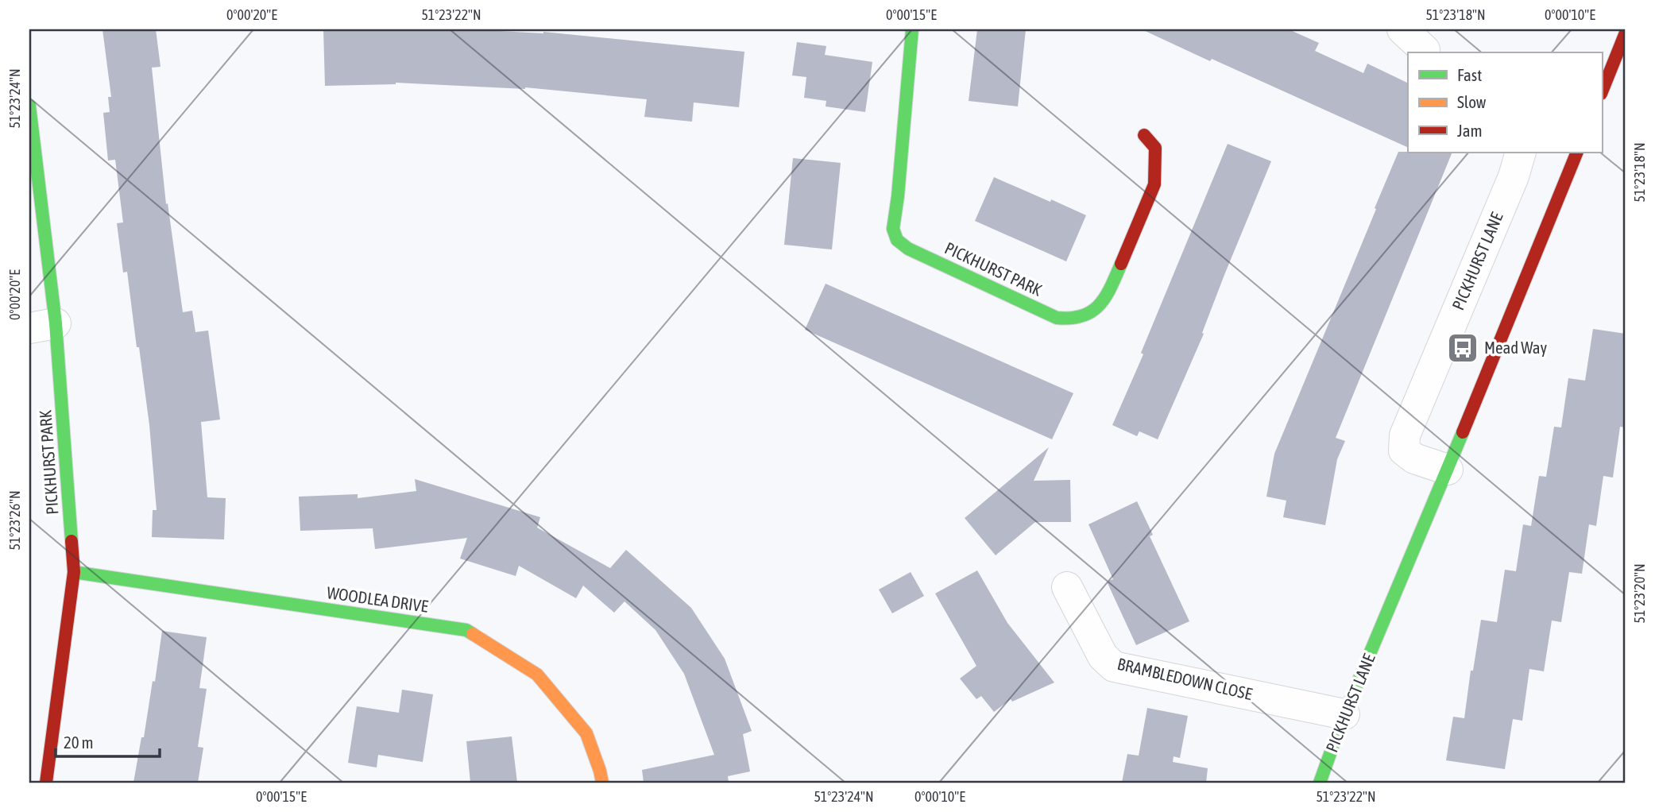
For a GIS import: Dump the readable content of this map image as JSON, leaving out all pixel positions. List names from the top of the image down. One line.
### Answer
{"streets":{"street":["PICKHURST LANE","PICKHURST PARK","WOODLEA DRIVE","BRAMBLEDOWN CLOSE"]},"crossings":[["PICKHURST LANE","BRAMBLEDOWN CLOSE"],["PICKHURST PARK","WOODLEA DRIVE"]],"places":{"bus stop":["Mead Way"]},"legend":["Fast","Slow","Jam"],"scale_bar":"20 m","coordinates":["0°00'20\"E","51°23'22\"N","0°00'15\"E","51°23'18\"N","0°00'10\"E","51°23'24\"N","51°23'26\"N","51°23'20\"N"]}
